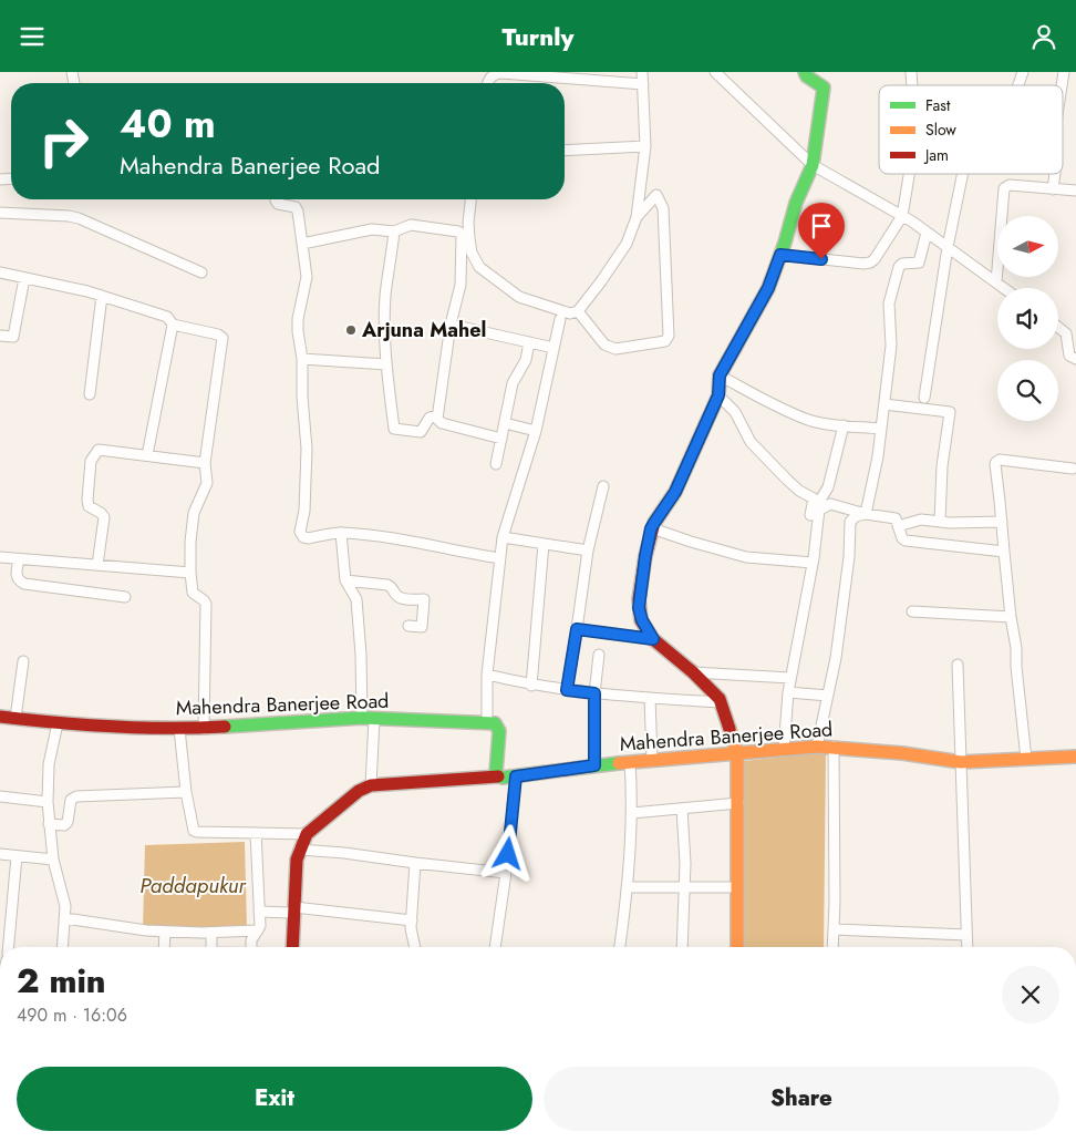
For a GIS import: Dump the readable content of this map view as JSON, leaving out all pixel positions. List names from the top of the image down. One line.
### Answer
{"streets":{"street":["Mahendra Banerjee Road"]},"water":["Paddapukur"],"places":["Arjuna Mahel"],"legend":["Fast","Slow","Jam"],"north":"right","page":{"header":"Turnly","turn":["40 m","Mahendra Banerjee Road"],"heading":["2 min","490 m · 16:06"],"buttons":["Exit","Share"]}}
